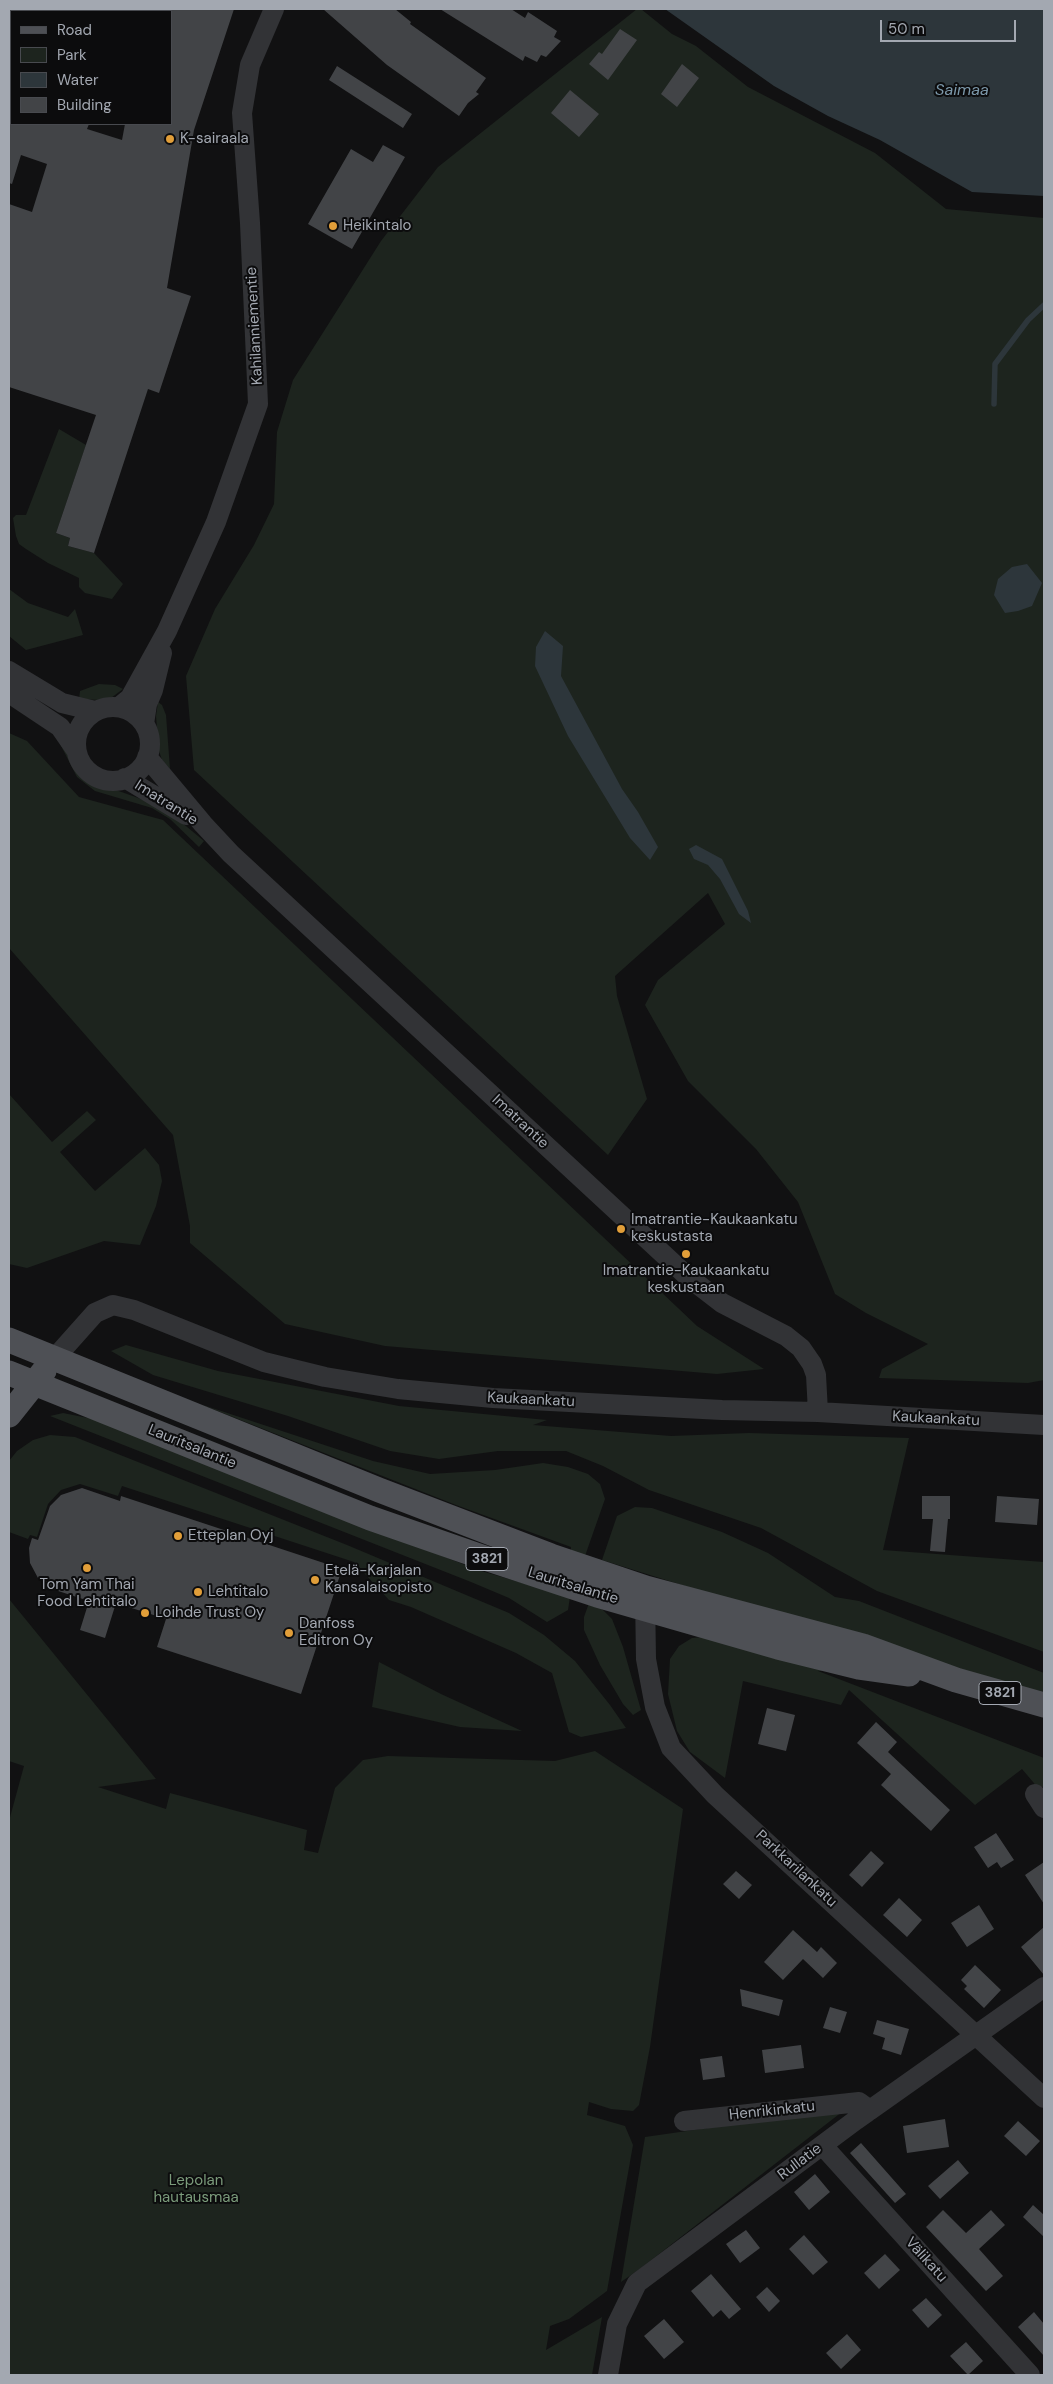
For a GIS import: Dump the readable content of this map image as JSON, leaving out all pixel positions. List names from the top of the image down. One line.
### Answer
{"streets":{"main road":["Lauritsalantie","3821"],"street":["Kahilanniementie","Imatrantie","Kaukaankatu","Parkkarilankatu","Henrikinkatu","Rullatie","Välikatu"]},"crossings":[["Kahilanniementie","Imatrantie"],["Imatrantie","Kaukaankatu"],["Kaukaankatu","Lauritsalantie"],["Kaukaankatu","3821"],["Lauritsalantie","3821"],["Lauritsalantie","Parkkarilankatu"],["Parkkarilankatu","Rullatie"],["Henrikinkatu","Rullatie"],["Rullatie","Välikatu"]],"water":["Saimaa"],"parks":["Lepolan hautausmaa"],"places":["K-sairaala","Heikintalo","Imatrantie-Kaukaankatu keskustasta","Imatrantie-Kaukaankatu keskustaan","Etteplan Oyj","Tom Yam Thai Food Lehtitalo","Etelä-Karjalan Kansalaisopisto","Lehtitalo","Loihde Trust Oy","Danfoss Editron Oy"],"legend":["Road","Park","Water","Building"],"scale_bar":"50 m"}
